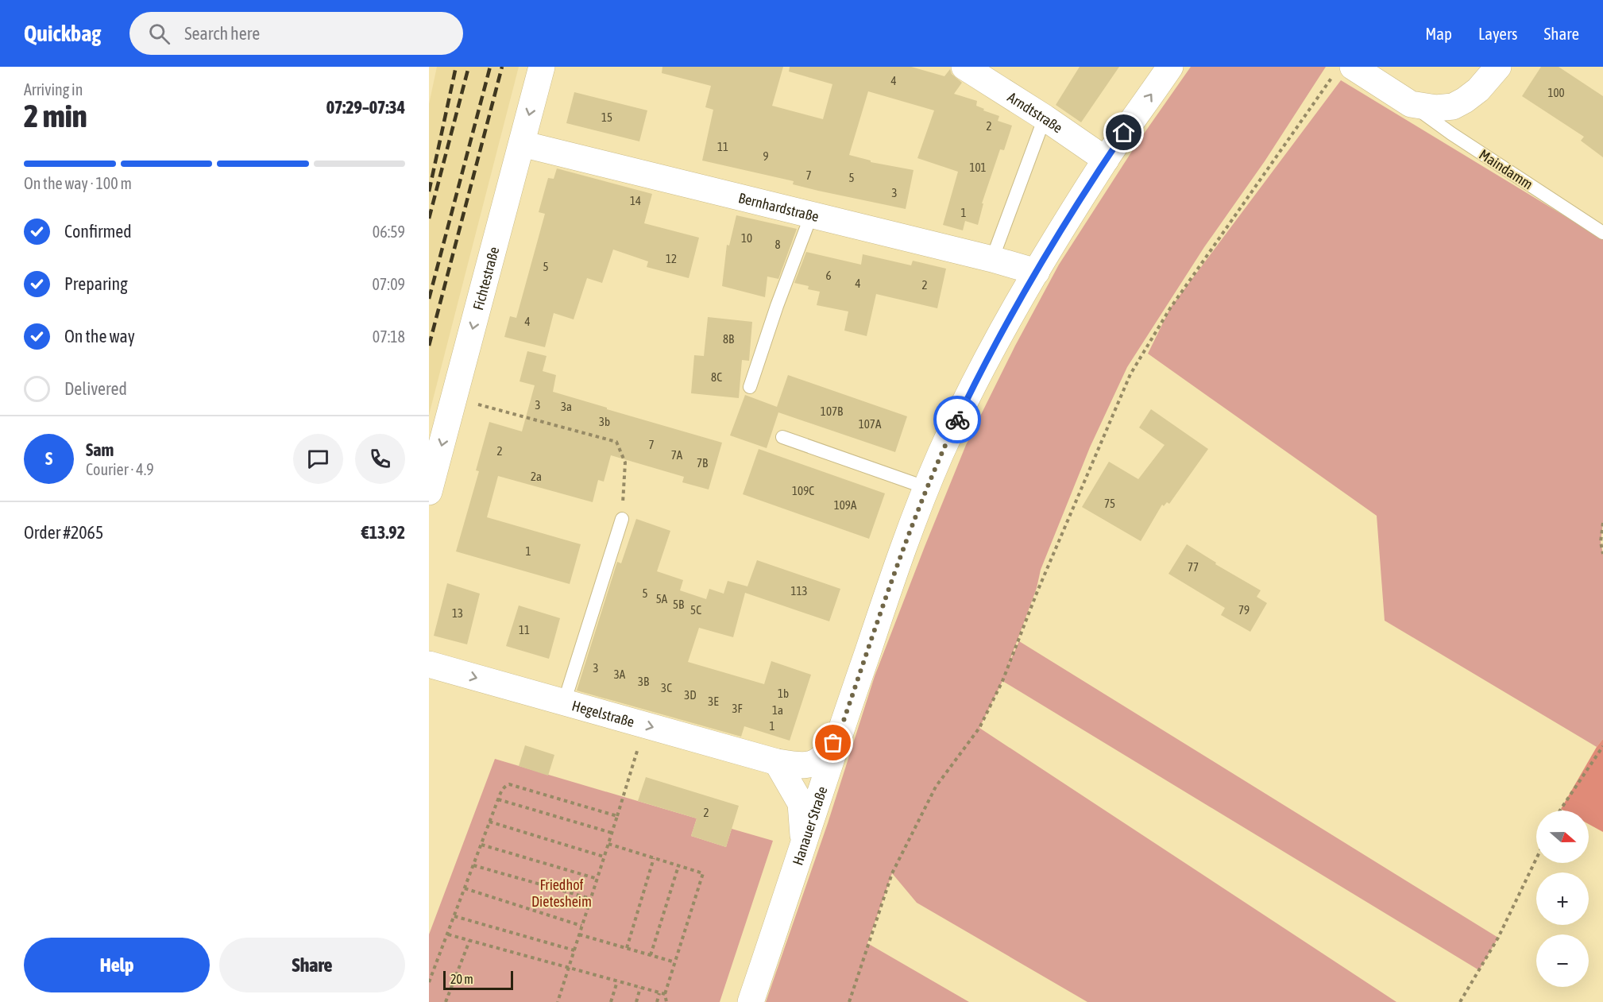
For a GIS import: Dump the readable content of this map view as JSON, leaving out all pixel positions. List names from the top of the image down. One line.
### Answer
{"streets":{"main road":["Arndtstraße","Bernhardstraße","Fichtestraße","Hegelstraße","Hanauer Straße"],"lane":["Maindamm"]},"crossings":[["Arndtstraße","Hanauer Straße"],["Bernhardstraße","Fichtestraße"],["Bernhardstraße","Hanauer Straße"],["Hegelstraße","Hanauer Straße"]],"one_way":["Fichtestraße","Hegelstraße"],"parks":["Friedhof Dietesheim"],"house_numbers":["4","100","15","2","11","9","101","7","5","3","14","1","10","8","12","5","6","4","2","4","8B","8C","3","3a","107B","3b","107A","7","2","7A","7B","2a","109C","75","109A","1","77","113","5","5A","5B","5C","79","13","11","3","3A","3B","3C","1b","3D","3E","3F","1a","1","2"],"scale_bar":"20 m","north":"right","page":{"header":"Quickbag","search":"Search here","nav":["Map","Layers","Share"],"heading":["2 min","Arriving in","07:29–07:34"],"panel":["Sam","Courier · 4.9","Order #2065","€13.92"],"bar":"On the way · 100 m","list":[["Confirmed","06:59"],["Preparing","07:09"],["On the way","07:18"],"Delivered"],"round":"S","map_buttons":["+","−"],"buttons":["Help","Share"],"scale":"20 m"}}
